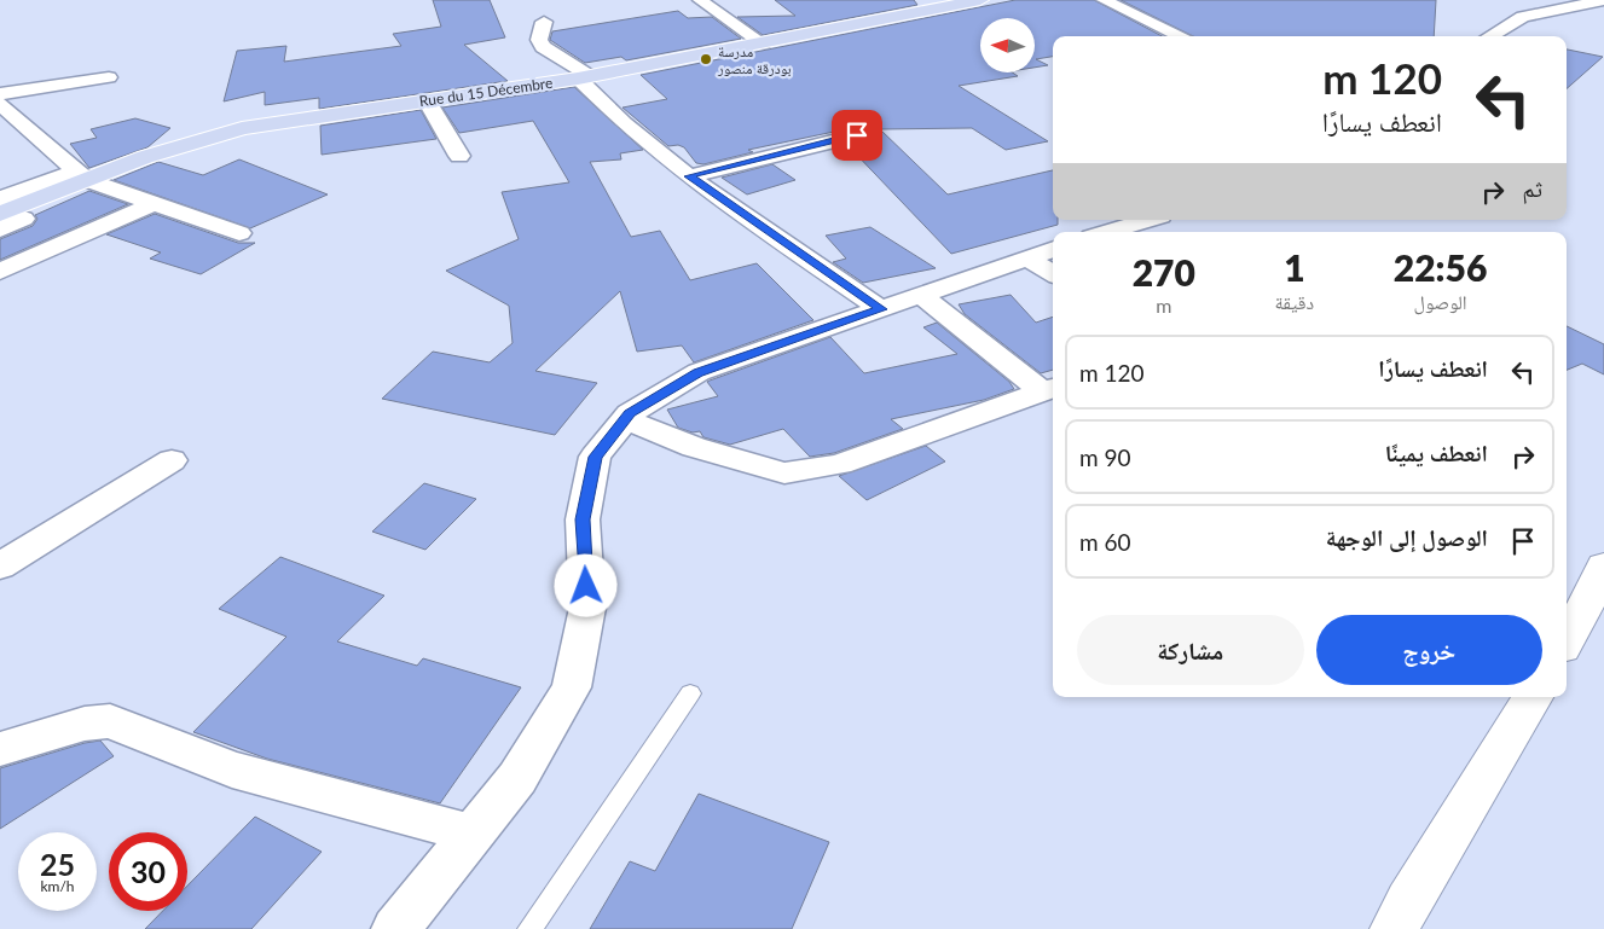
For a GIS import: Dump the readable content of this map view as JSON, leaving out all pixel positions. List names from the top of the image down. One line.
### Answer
{"streets":{"main road":["Rue du 15 Décembre"]},"places":["مدرسة بودرقة منصور"],"north":"left","page":{"turn":["120 m","انعطف يسارًا"],"then":"ثم","eta":["22:56","الوصول","1","دقيقة","270","m"],"list":[{"name":"انعطف يسارًا","value":"120 m"},{"name":"انعطف يمينًا","value":"90 m"},{"name":"الوصول إلى الوجهة","value":"60 m"}],"buttons":["خروج","مشاركة"],"speed":"25 km/h","limit":"30"}}
